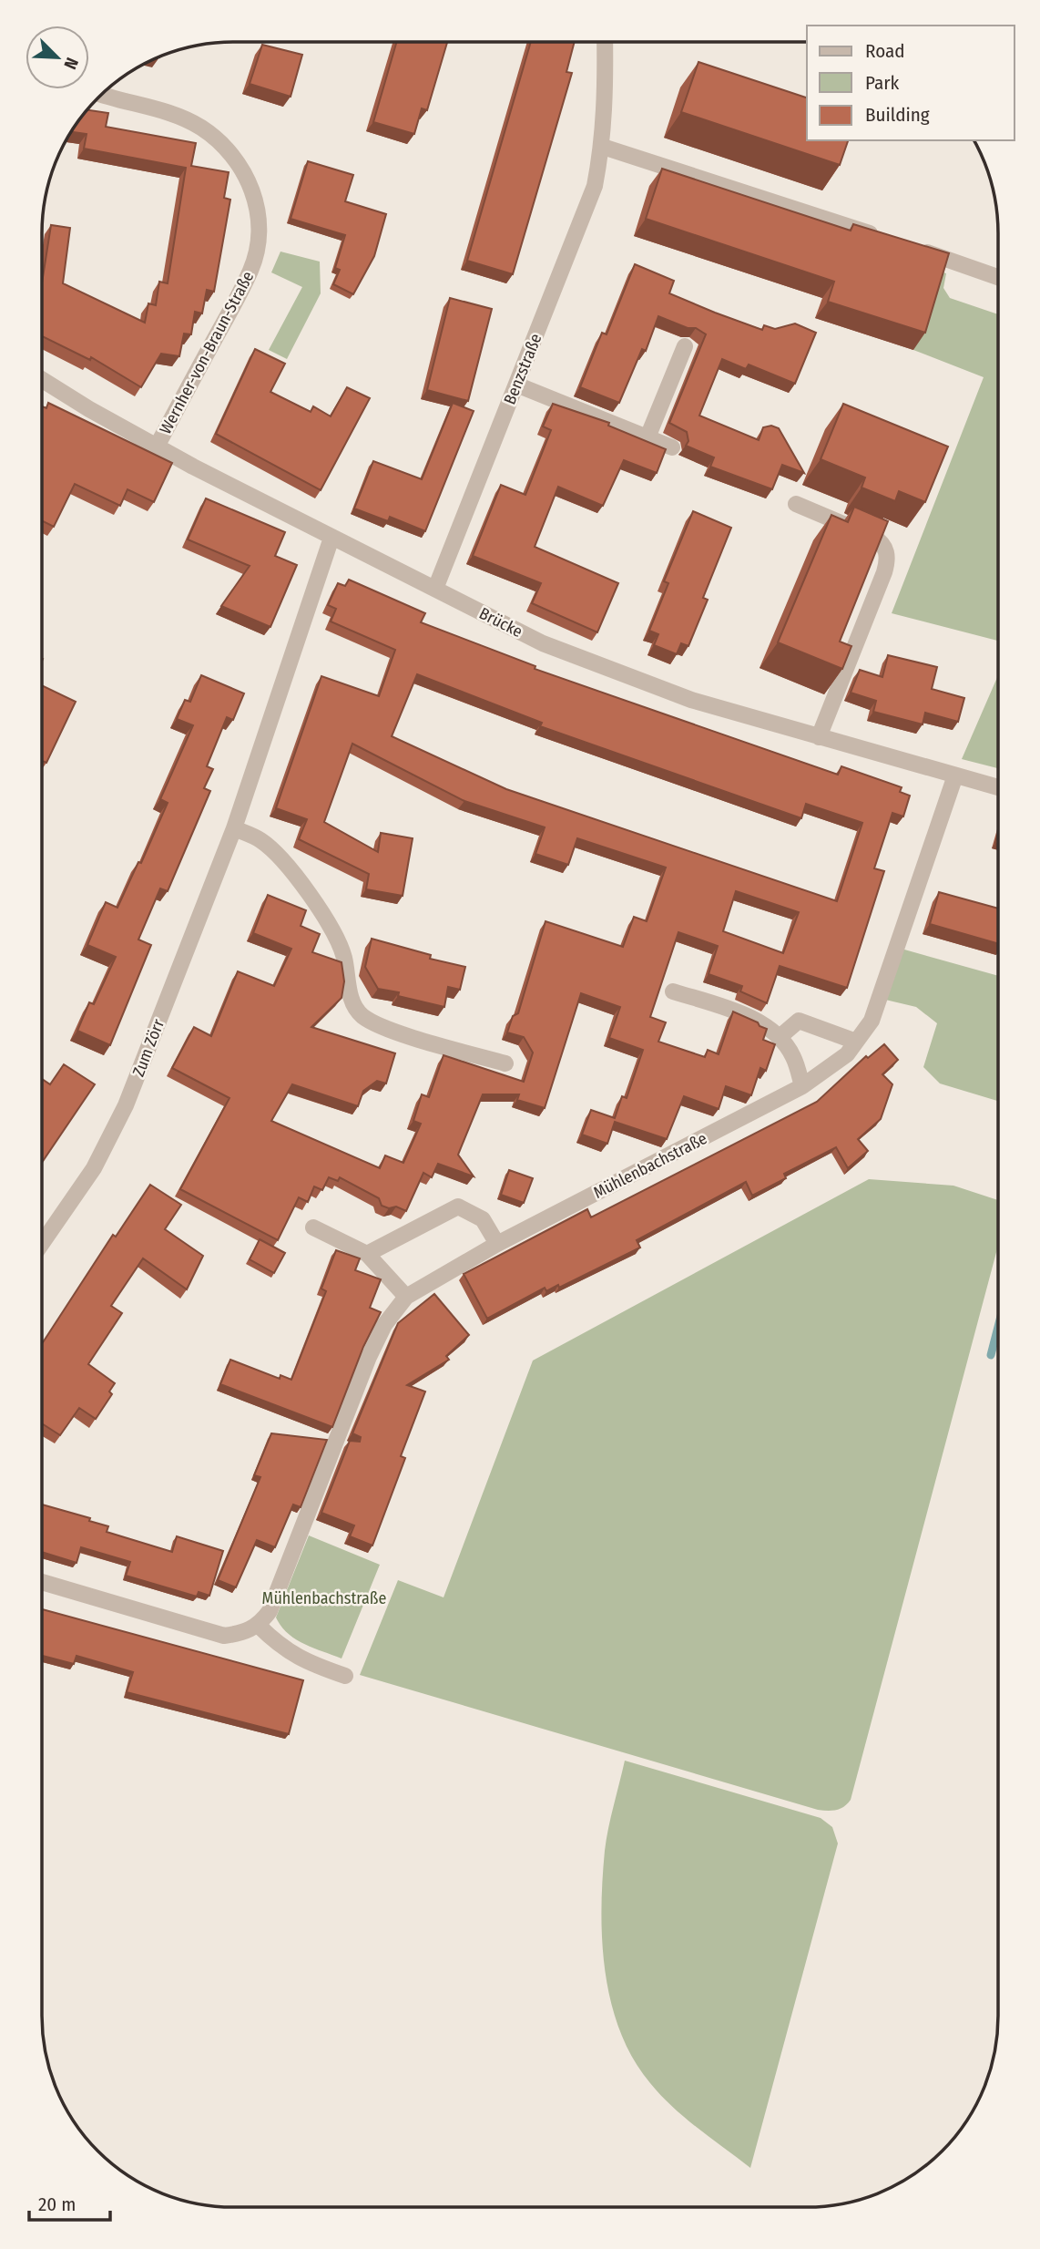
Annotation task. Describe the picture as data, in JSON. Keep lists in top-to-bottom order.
{
  "streets": {
    "street": [
      "Wernher-von-Braun-Straße",
      "Benzstraße",
      "Brücke",
      "Zum Zörr",
      "Mühlenbachstraße"
    ]
  },
  "crossings": [
    ["Wernher-von-Braun-Straße", "Brücke"],
    ["Benzstraße", "Brücke"],
    ["Brücke", "Zum Zörr"],
    ["Brücke", "Mühlenbachstraße"]
  ],
  "parks": ["Mühlenbachstraße"],
  "legend": ["Road", "Park", "Building"],
  "scale_bar": "20 m",
  "north": "bottom right"
}
